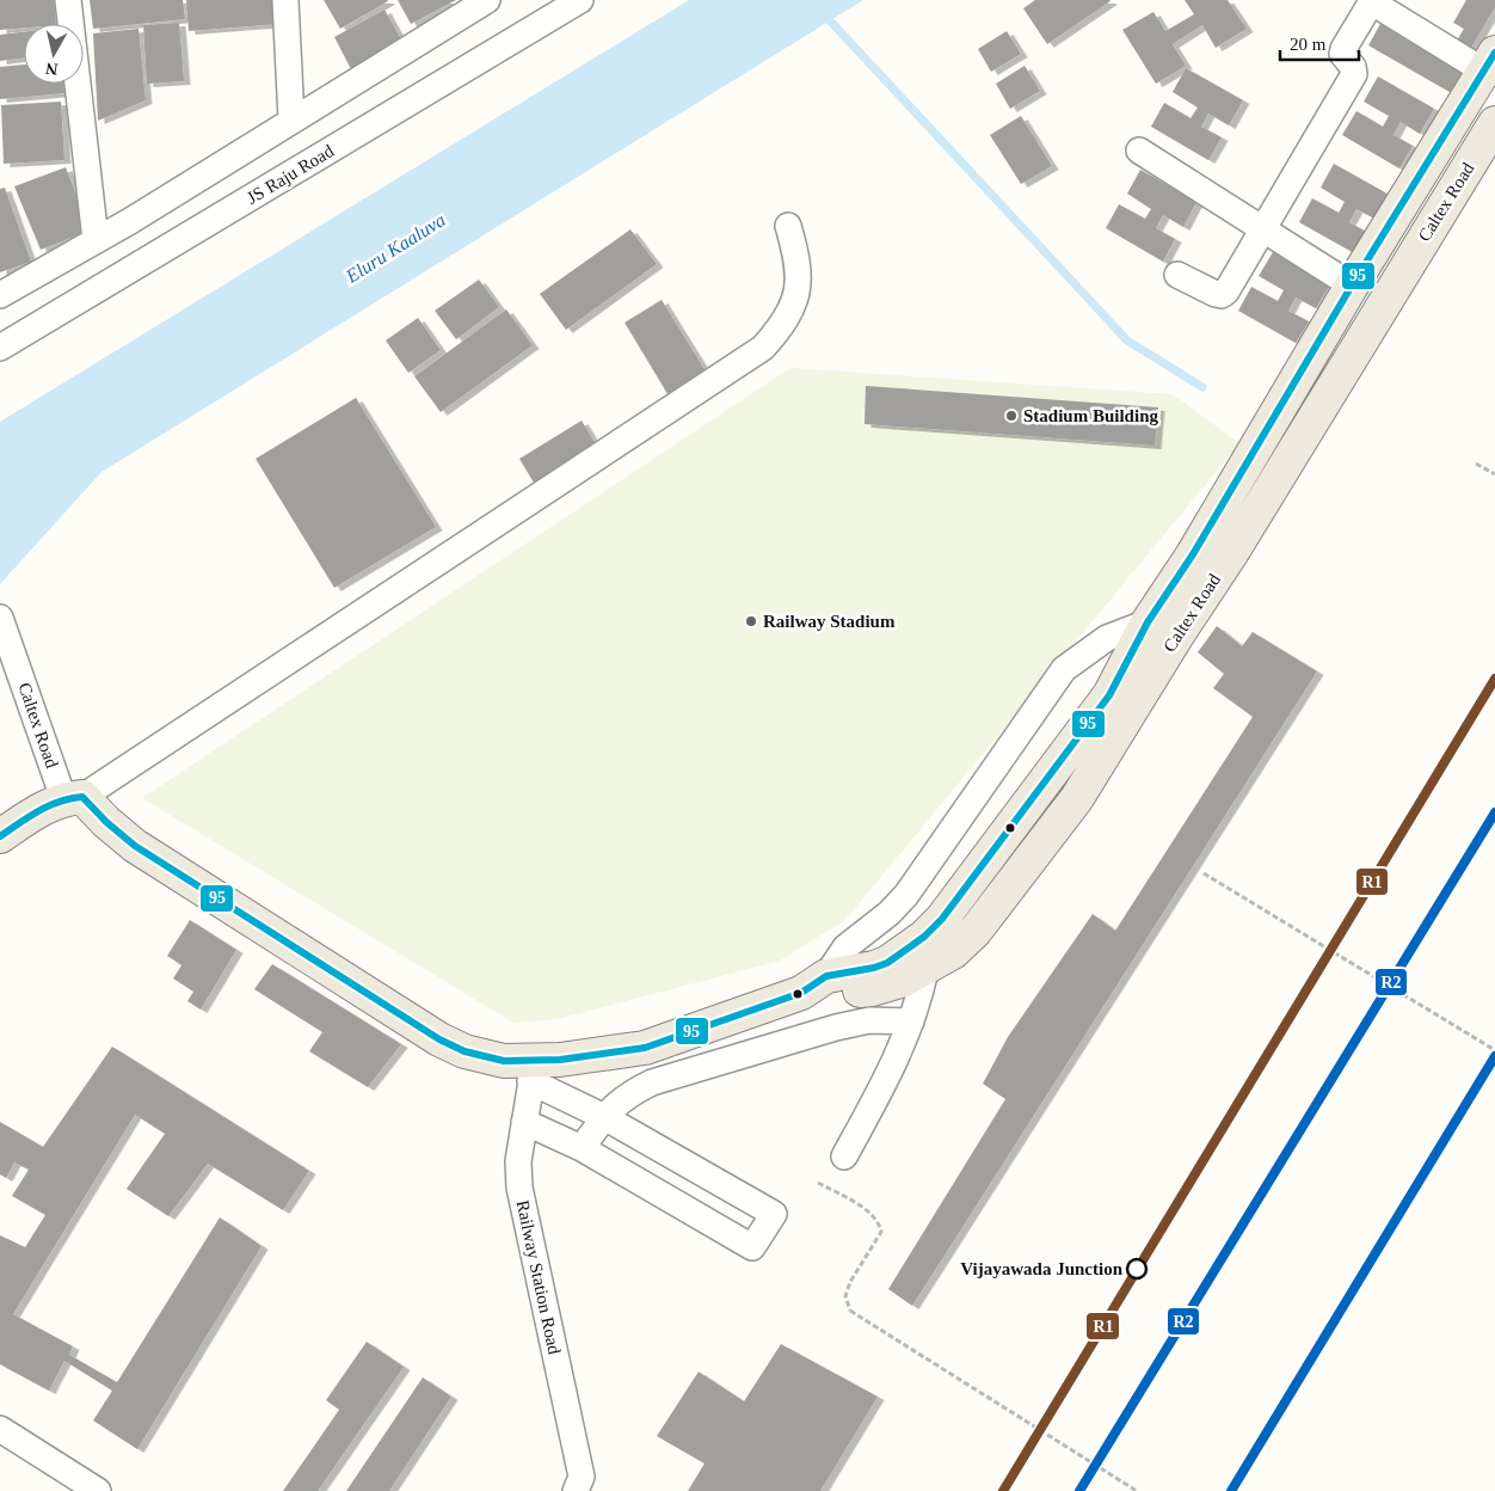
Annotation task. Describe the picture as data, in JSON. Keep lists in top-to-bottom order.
{
  "streets": {
    "main road": ["Caltex Road"],
    "street": ["JS Raju Road", "Railway Station Road"]
  },
  "crossings": [
    ["Caltex Road", "Railway Station Road"]
  ],
  "water": ["Eluru Kaaluva"],
  "places": ["Stadium Building", "Railway Stadium", "Vijayawada Junction"],
  "lines": ["transit line 95", "transit line R1", "transit line R2"],
  "scale_bar": "20 m",
  "north": "bottom"
}
